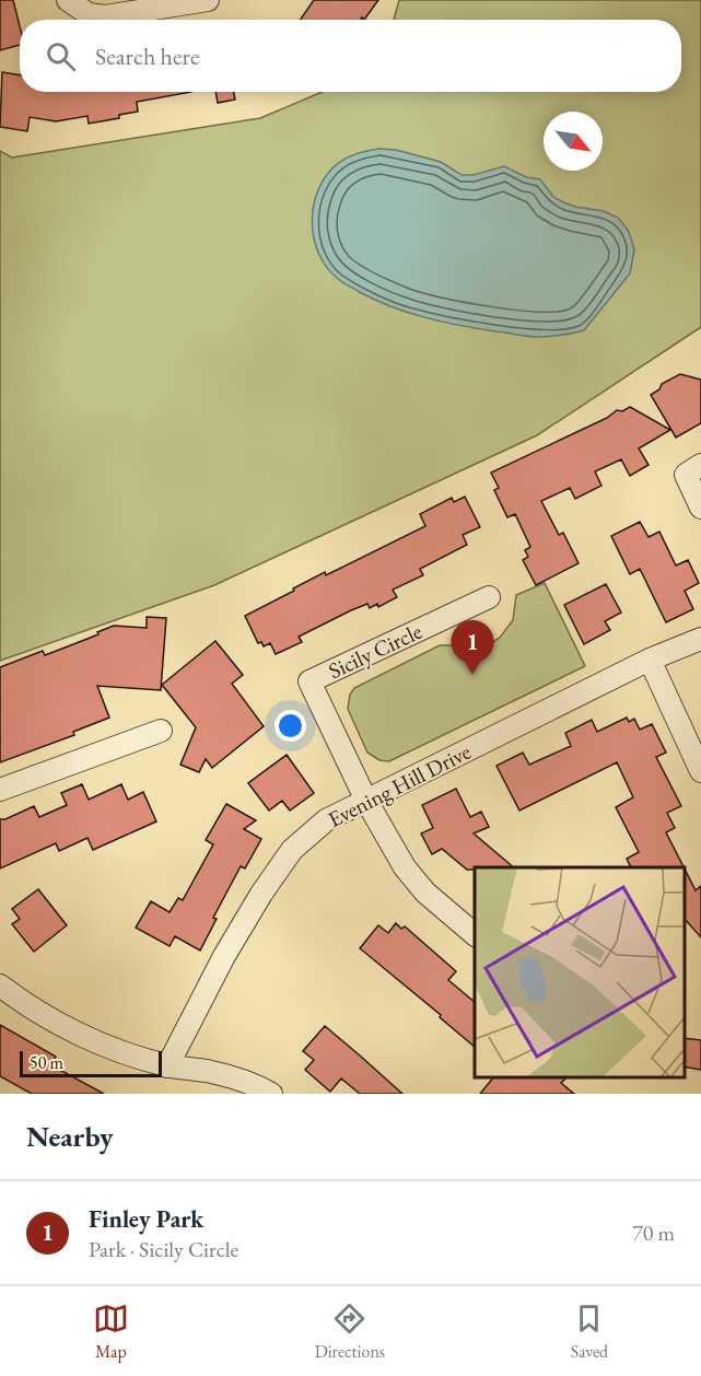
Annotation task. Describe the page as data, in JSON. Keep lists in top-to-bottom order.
{
  "streets": {
    "street": ["Sicily Circle", "Evening Hill Drive"]
  },
  "crossings": [
    ["Sicily Circle", "Evening Hill Drive"]
  ],
  "scale_bar": "50 m",
  "north": "bottom right",
  "page": {
    "search": "Search here",
    "pins": "1",
    "scale": "50 m",
    "heading": "Nearby",
    "list": [
      {
        "mark": "1",
        "name": "Finley Park",
        "note": "Park · Sicily Circle",
        "value": "70 m"
      }
    ],
    "nav": ["Map", "Directions", "Saved"]
  }
}
